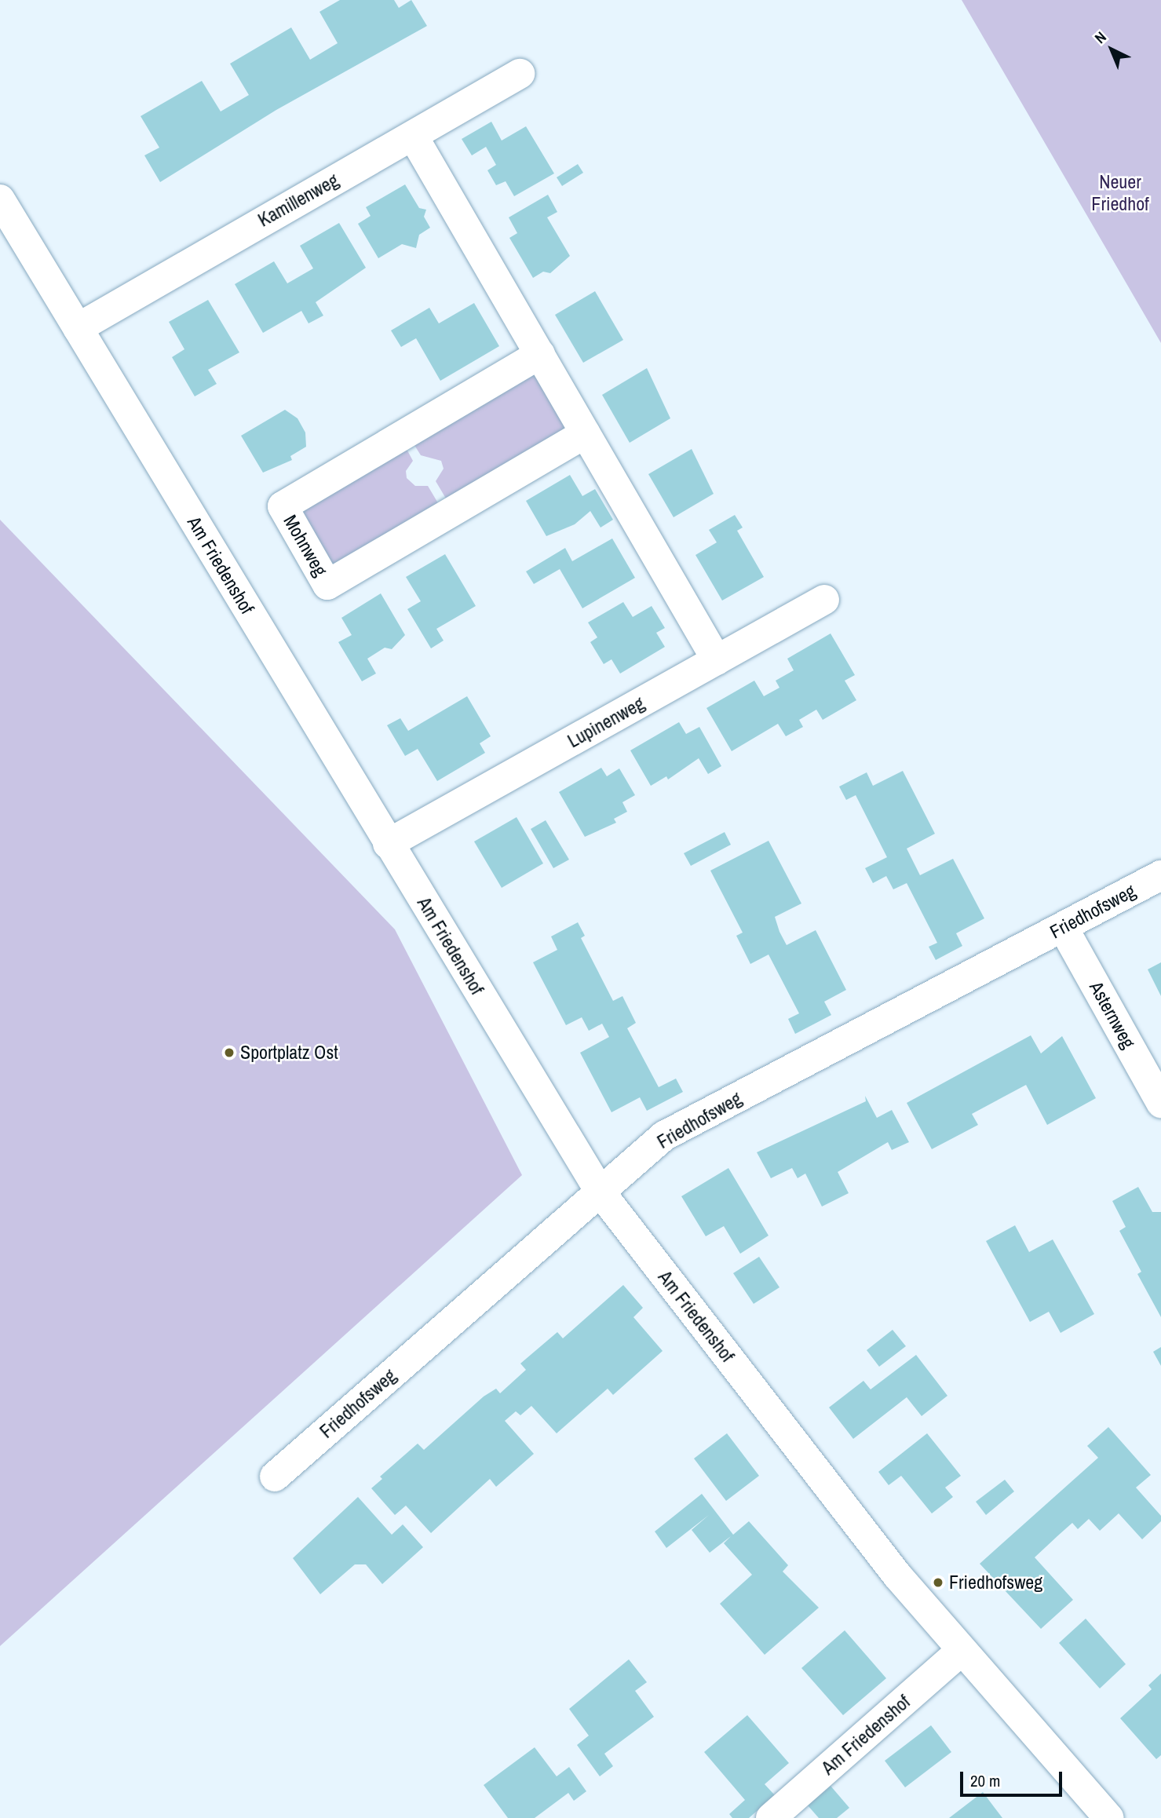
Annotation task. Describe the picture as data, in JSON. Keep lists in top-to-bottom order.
{
  "streets": {
    "street": [
      "Kamillenweg",
      "Mohnweg",
      "Am Friedenshof",
      "Lupinenweg",
      "Friedhofsweg",
      "Asternweg"
    ]
  },
  "crossings": [
    ["Kamillenweg", "Am Friedenshof"],
    ["Am Friedenshof", "Lupinenweg"],
    ["Am Friedenshof", "Friedhofsweg"],
    ["Friedhofsweg", "Asternweg"]
  ],
  "parks": ["Neuer Friedhof"],
  "places": ["Sportplatz Ost", "Friedhofsweg"],
  "scale_bar": "20 m",
  "north": "top left"
}
